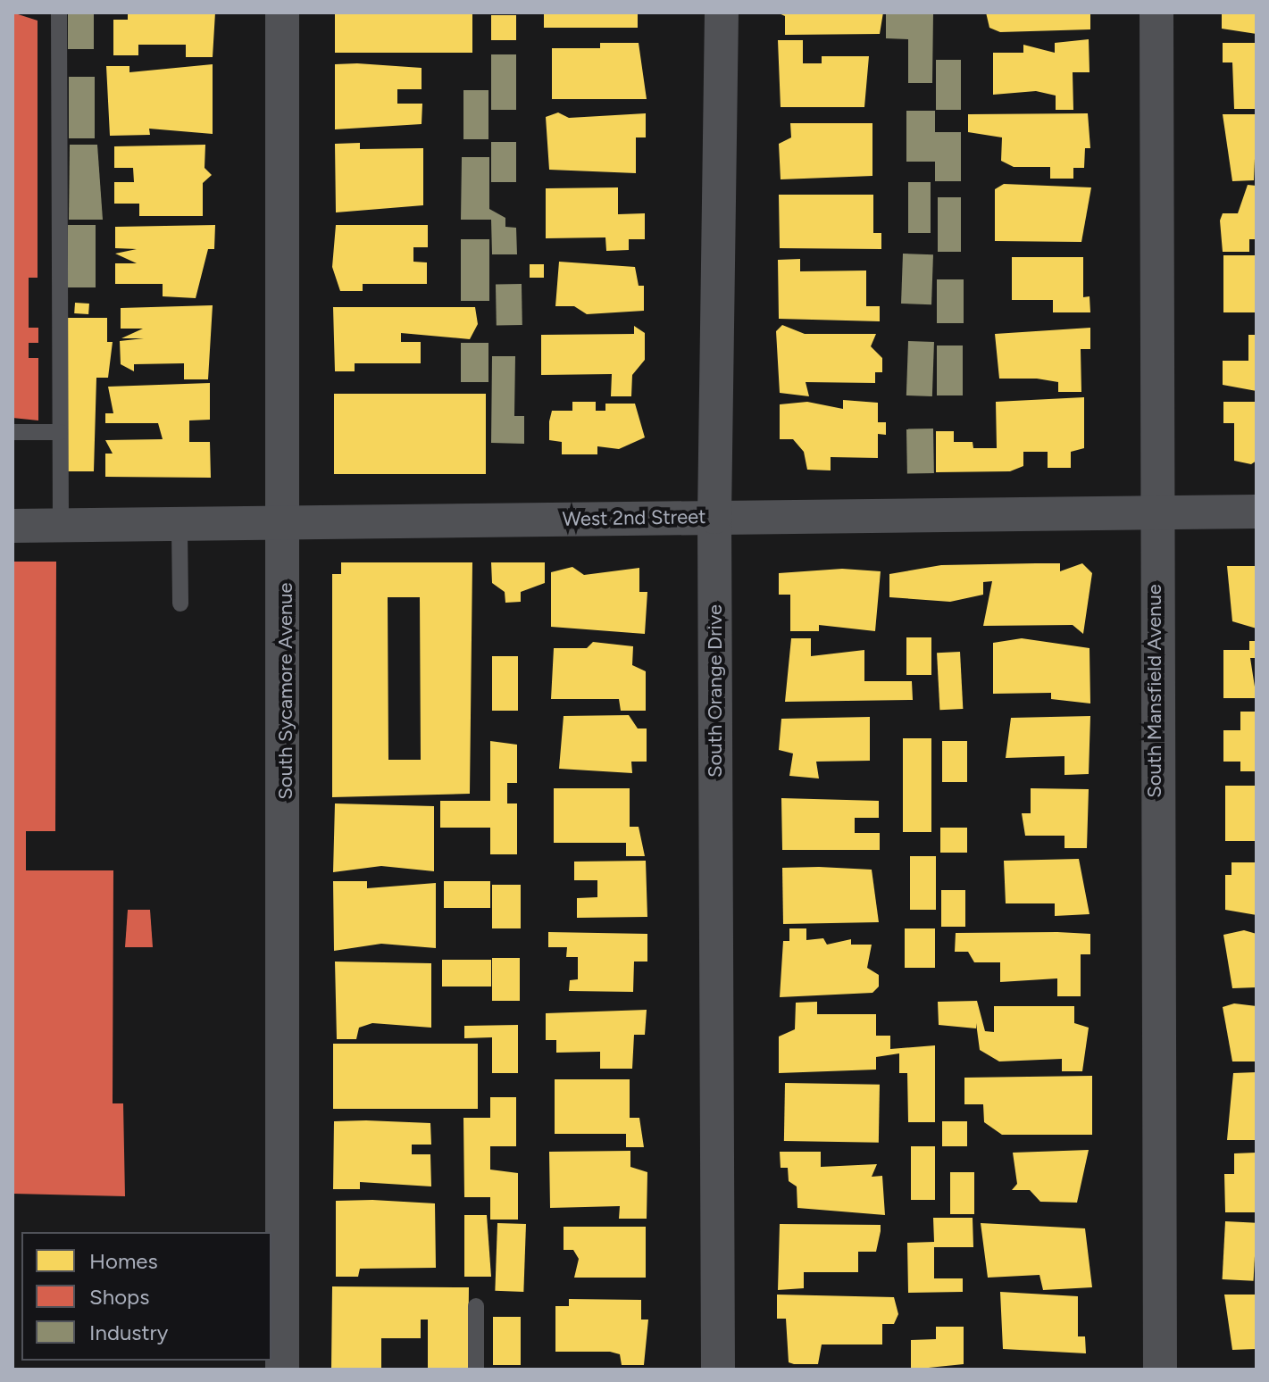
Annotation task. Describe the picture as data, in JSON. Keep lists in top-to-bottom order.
{
  "streets": {
    "street": [
      "West 2nd Street",
      "South Sycamore Avenue",
      "South Orange Drive",
      "South Mansfield Avenue"
    ]
  },
  "crossings": [
    ["West 2nd Street", "South Sycamore Avenue"],
    ["West 2nd Street", "South Orange Drive"],
    ["West 2nd Street", "South Mansfield Avenue"]
  ],
  "legend": ["Homes", "Shops", "Industry"]
}
